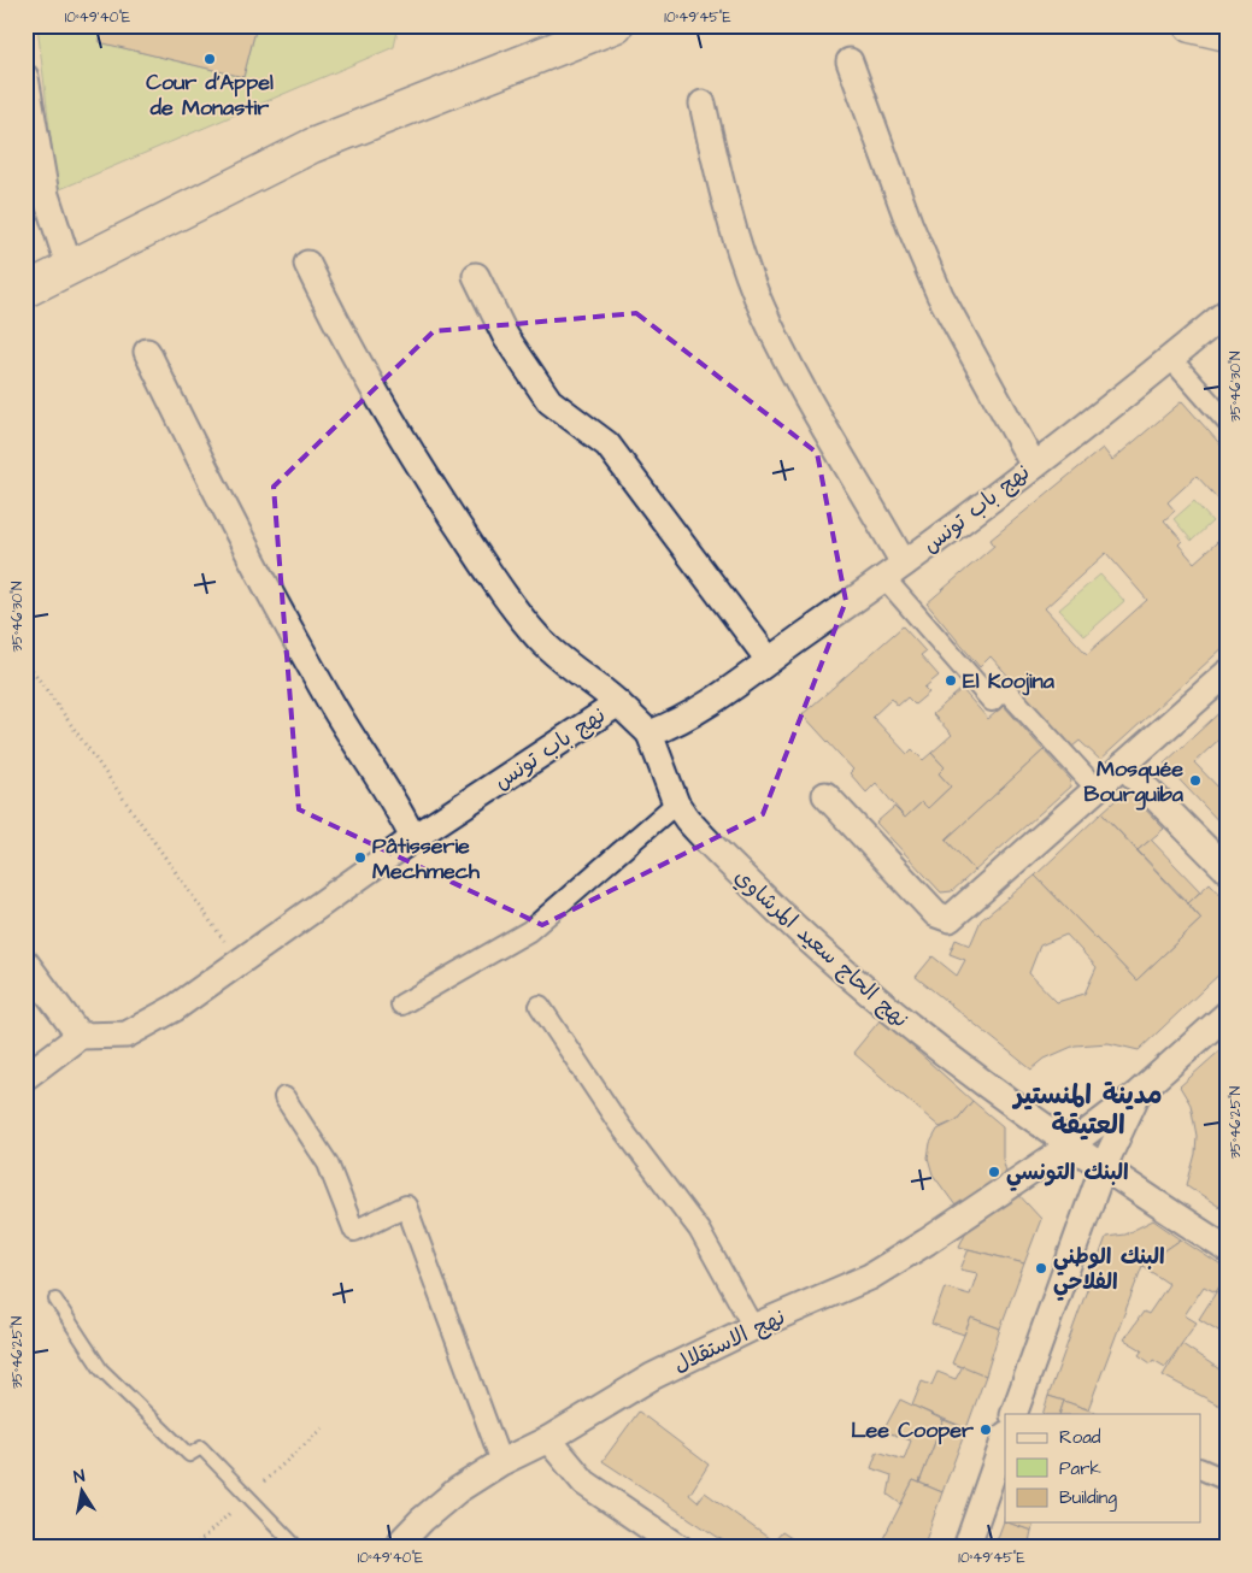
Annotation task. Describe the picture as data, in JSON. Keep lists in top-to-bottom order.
{
  "streets": {
    "street": ["نهج باب تونس", "نهج الحاج سعيد المرشاوي", "نهج الاستقلال"]
  },
  "crossings": [
    ["نهج باب تونس", "نهج الحاج سعيد المرشاوي"],
    ["نهج الحاج سعيد المرشاوي", "نهج الاستقلال"]
  ],
  "districts": ["مدينة المنستير العتيقة"],
  "places": [
    "Cour d’Appel de Monastir",
    "El Koojina",
    "Mosquée Bourguiba",
    "Pâtisserie Mechmech",
    "البنك التونسي",
    "البنك الوطني الفلاحي",
    "Lee Cooper"
  ],
  "legend": ["Road", "Park", "Building"],
  "north": "top",
  "coordinates": [
    "10°49'40\"E",
    "10°49'45\"E",
    "35°46'30\"N",
    "35°46'25\"N"
  ]
}
